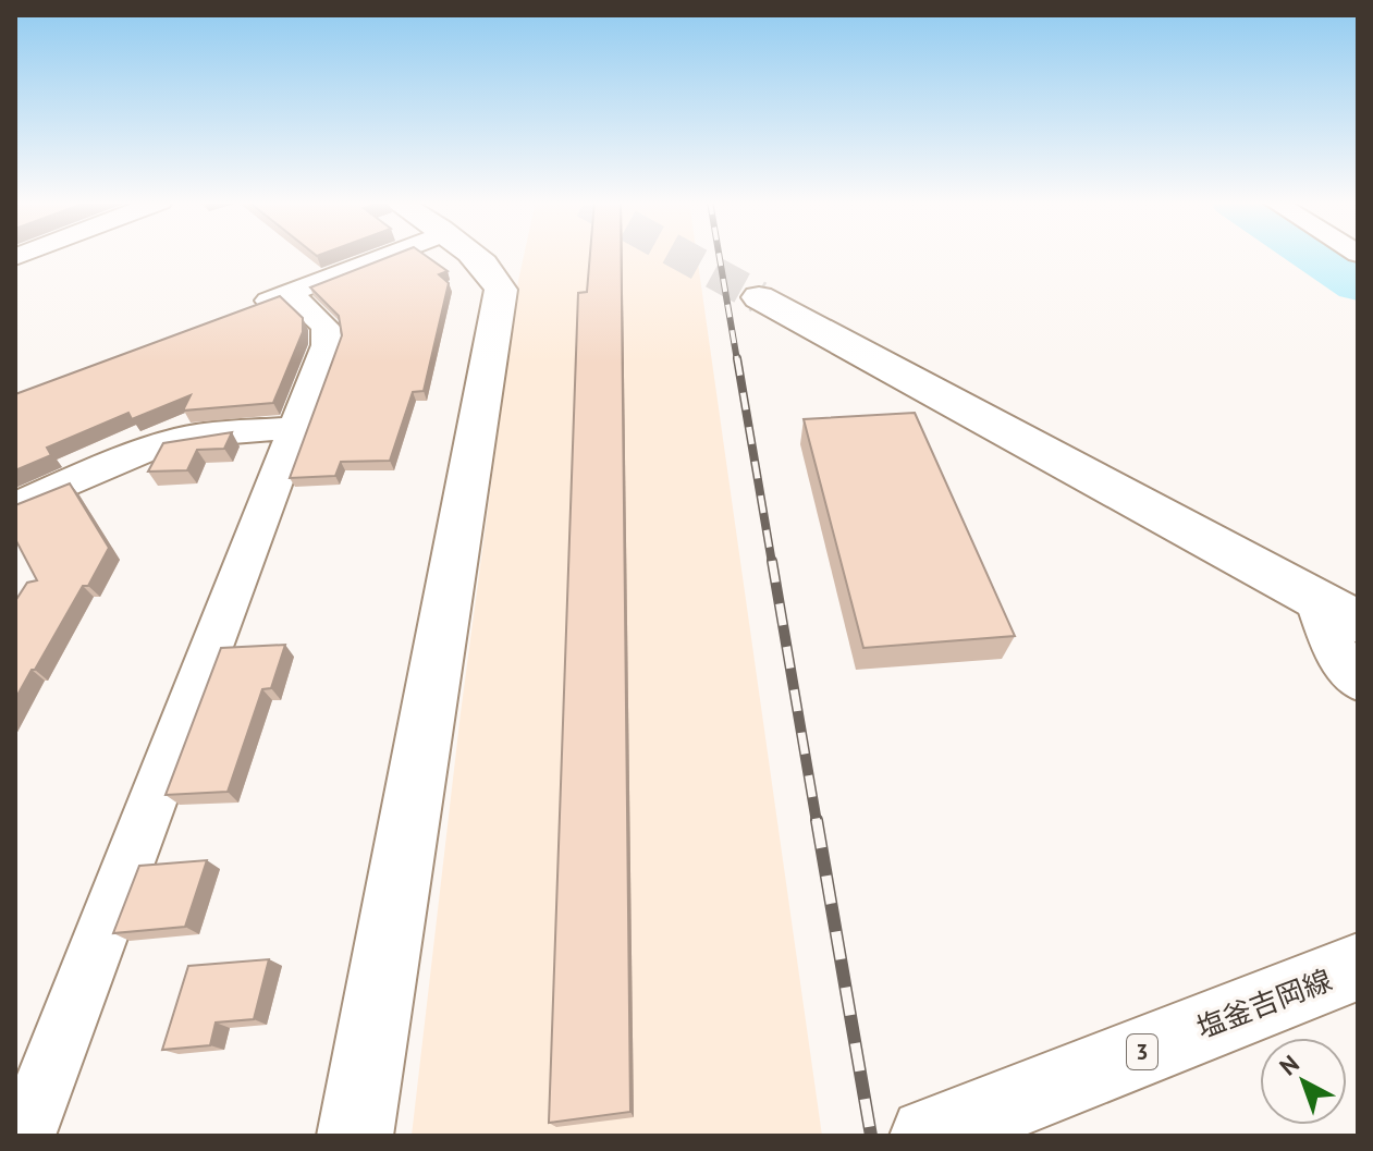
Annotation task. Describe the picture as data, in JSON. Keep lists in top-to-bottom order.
{
  "streets": {
    "street": ["塩釜吉岡線", "3"]
  },
  "north": "top left"
}
